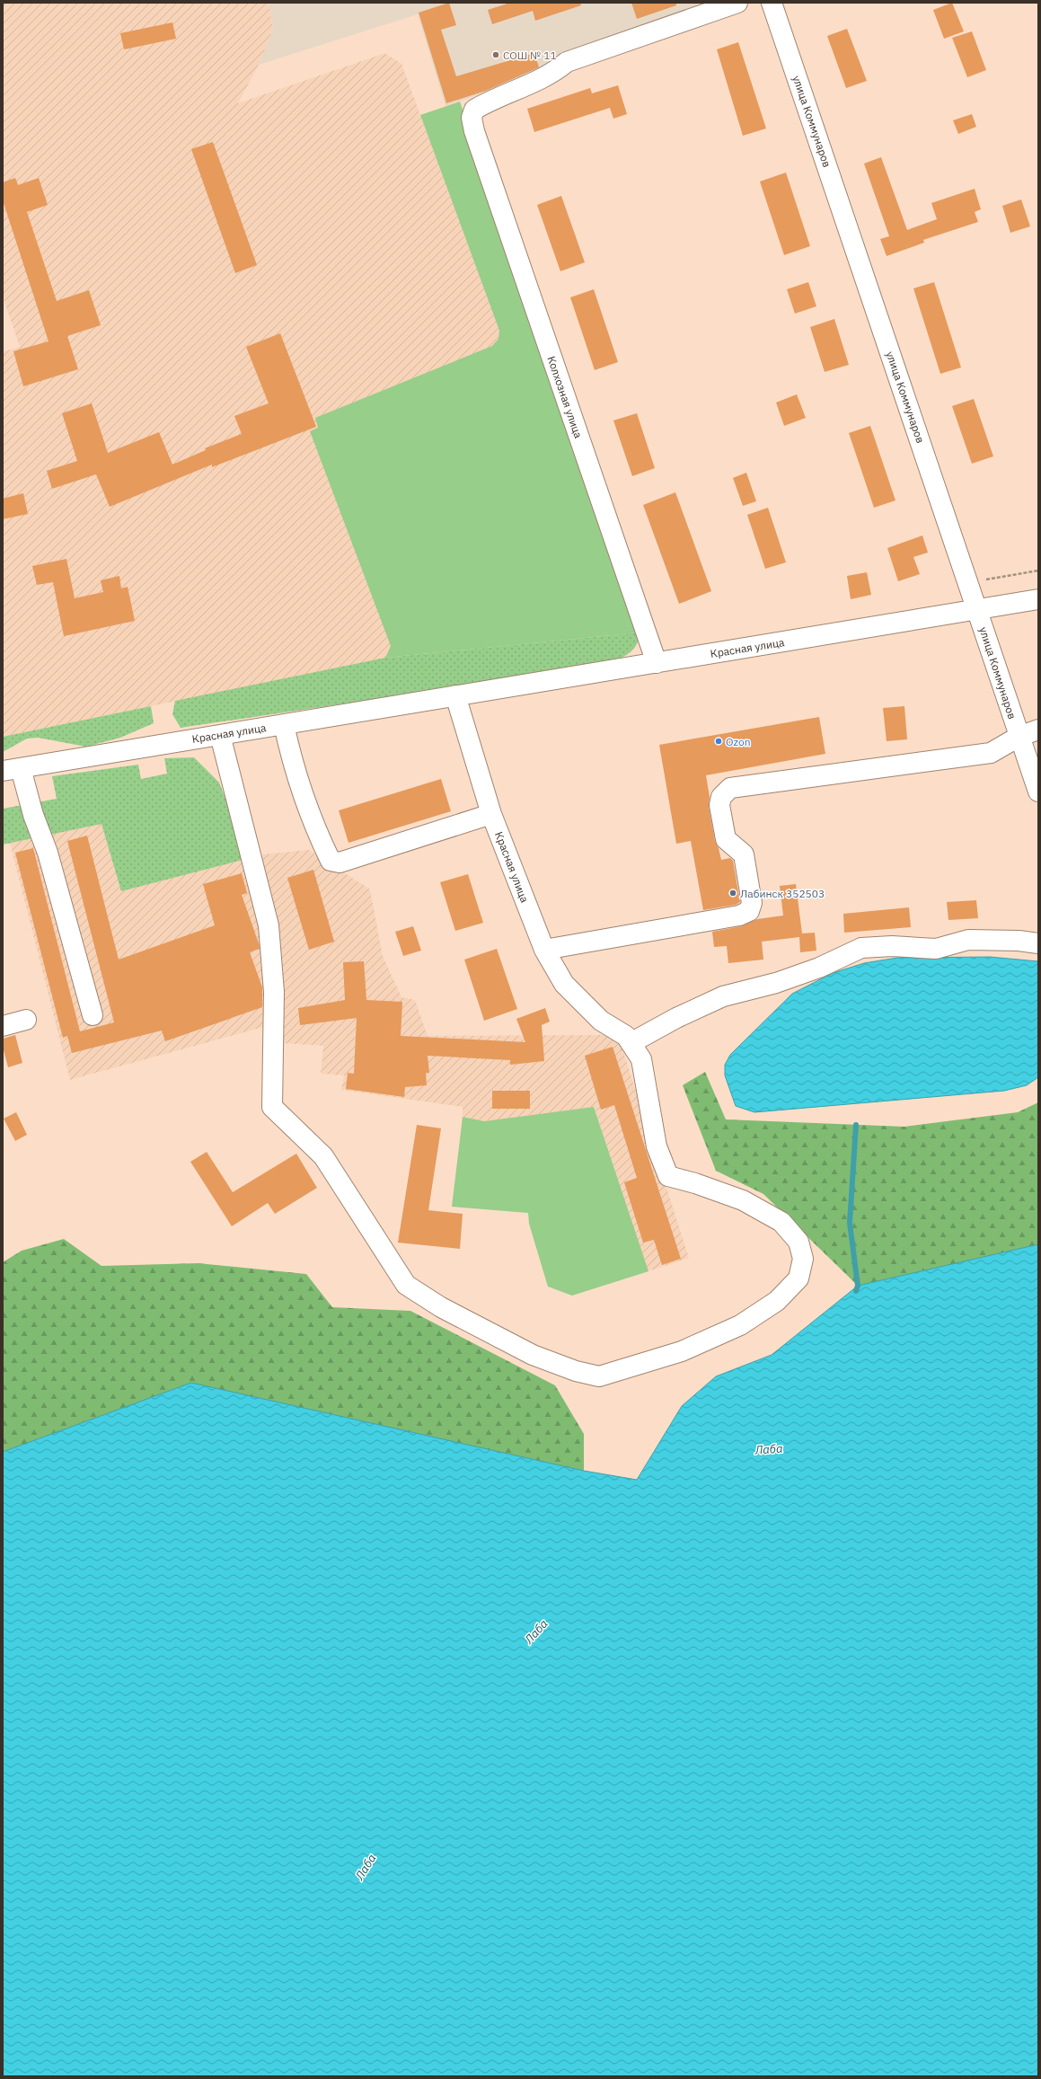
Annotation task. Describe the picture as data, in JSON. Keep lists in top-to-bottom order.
{
  "streets": {
    "street": ["улица Коммунаров", "Колхозная улица", "Красная улица"]
  },
  "crossings": [
    ["улица Коммунаров", "Красная улица"],
    ["Колхозная улица", "Красная улица"]
  ],
  "water": ["Лаба"],
  "places": ["СОШ № 11", "Ozon", "Лабинск 352503"]
}
